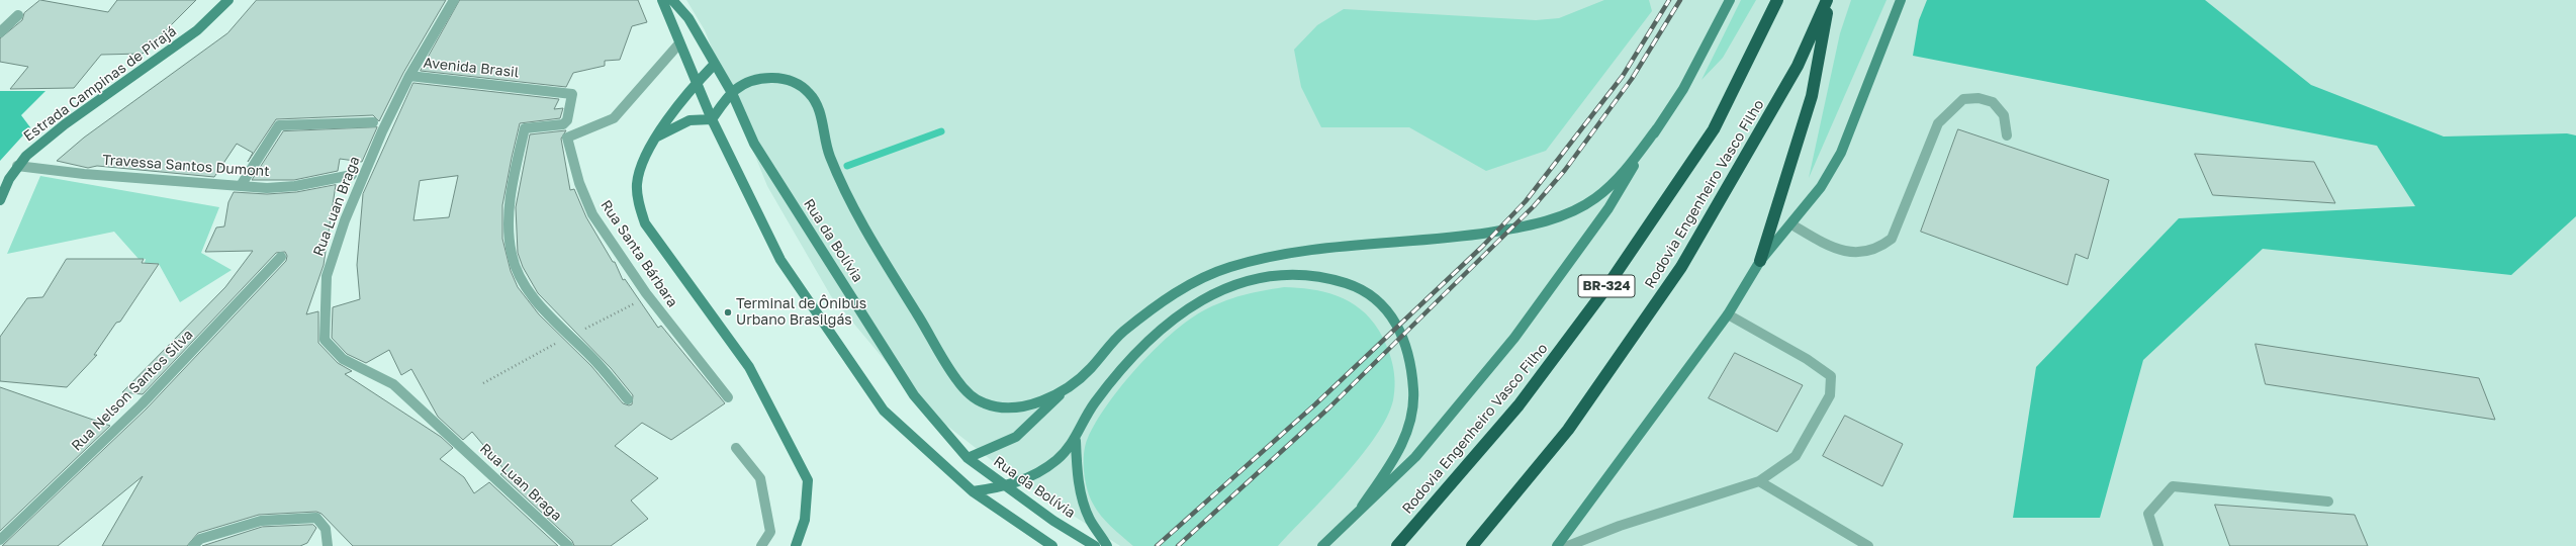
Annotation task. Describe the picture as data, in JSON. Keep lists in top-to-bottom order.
{
  "streets": {
    "highway": ["Rodovia Engenheiro Vasco Filho", "BR-324"],
    "main road": ["Estrada Campinas de Pirajá", "Rua da Bolívia"],
    "street": [
      "Avenida Brasil",
      "Travessa Santos Dumont",
      "Rua Luan Braga",
      "Rua Santa Bárbara",
      "Rua Nelson Santos Silva"
    ]
  },
  "crossings": [
    ["Avenida Brasil", "Rua Luan Braga"],
    ["Estrada Campinas de Pirajá", "Travessa Santos Dumont"]
  ],
  "places": ["Terminal de Ônibus Urbano Brasilgás"]
}
